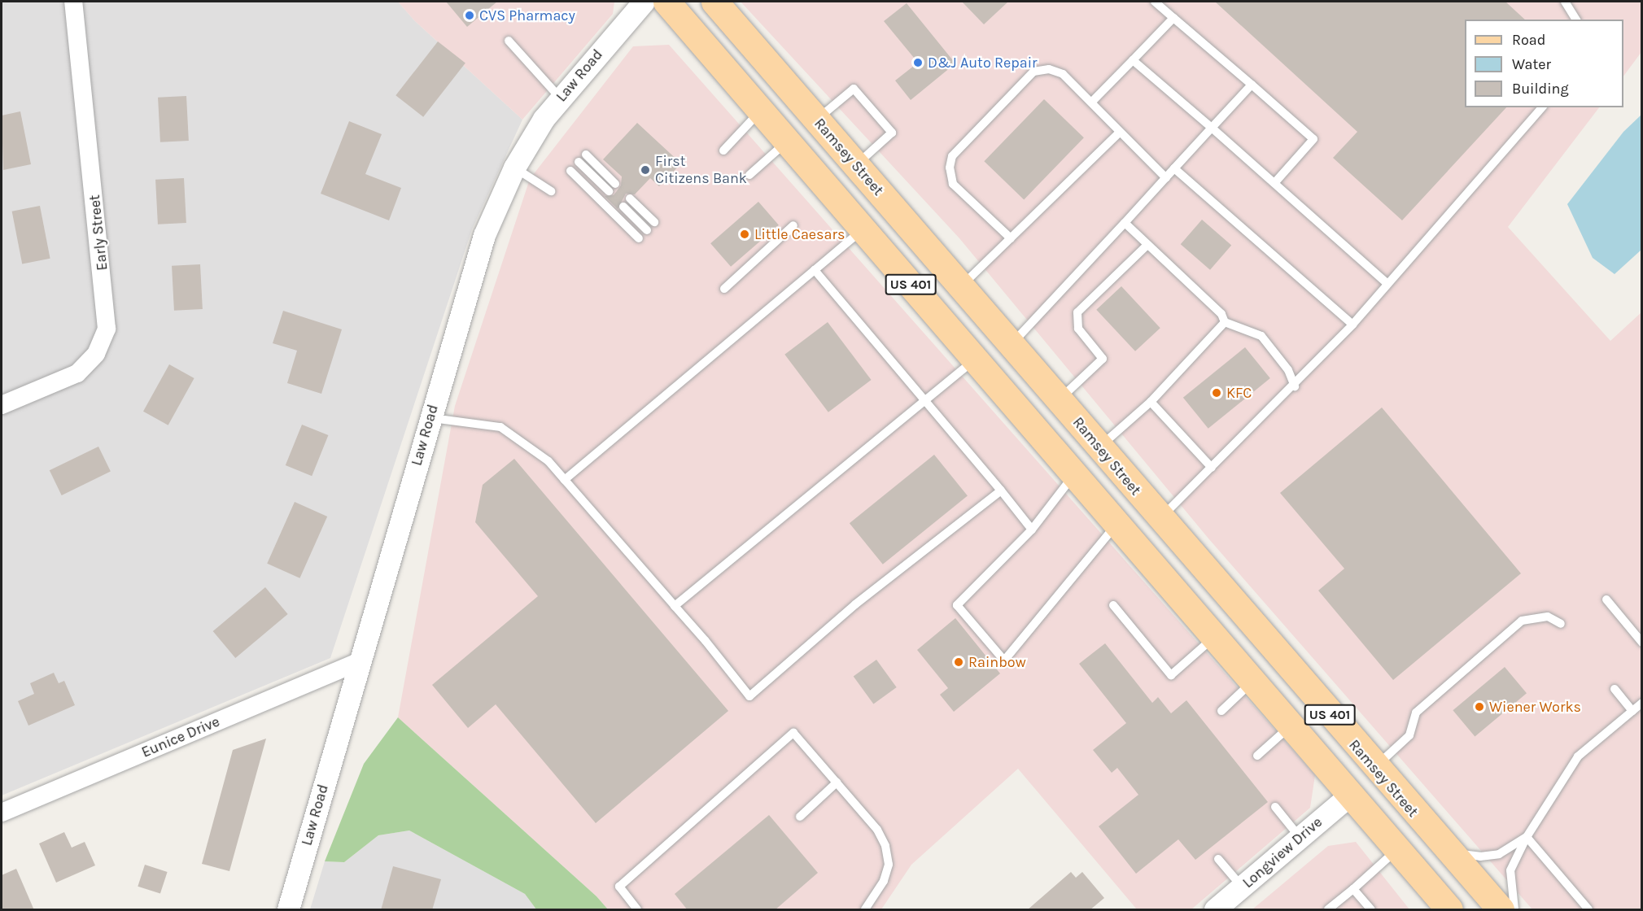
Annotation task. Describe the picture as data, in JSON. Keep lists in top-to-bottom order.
{
  "streets": {
    "main road": ["Ramsey Street", "US 401"],
    "street": [
      "Law Road",
      "Early Street",
      "Eunice Drive",
      "Longview Drive"
    ]
  },
  "crossings": [
    ["Law Road", "Eunice Drive"],
    ["US 401", "Longview Drive"]
  ],
  "places": [
    "CVS Pharmacy",
    "D&J Auto Repair",
    "First Citizens Bank",
    "Little Caesars",
    "KFC",
    "Rainbow",
    "Wiener Works"
  ],
  "legend": ["Road", "Water", "Building"]
}
